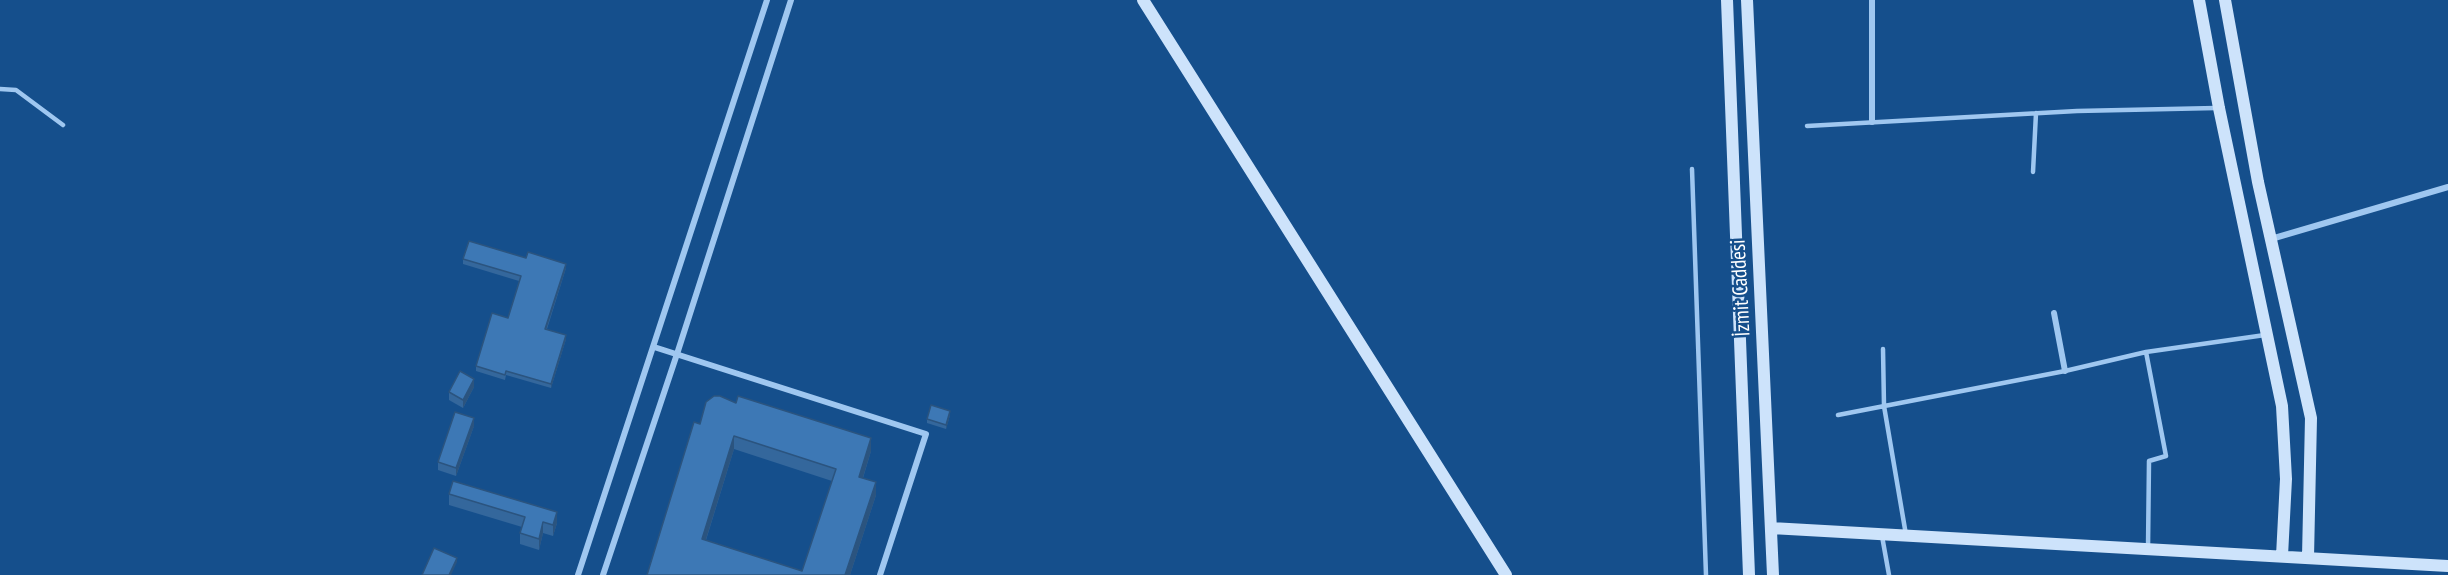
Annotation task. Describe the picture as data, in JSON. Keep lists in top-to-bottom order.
{
  "streets": {
    "street": ["İzmit Caddesi"]
  }
}
